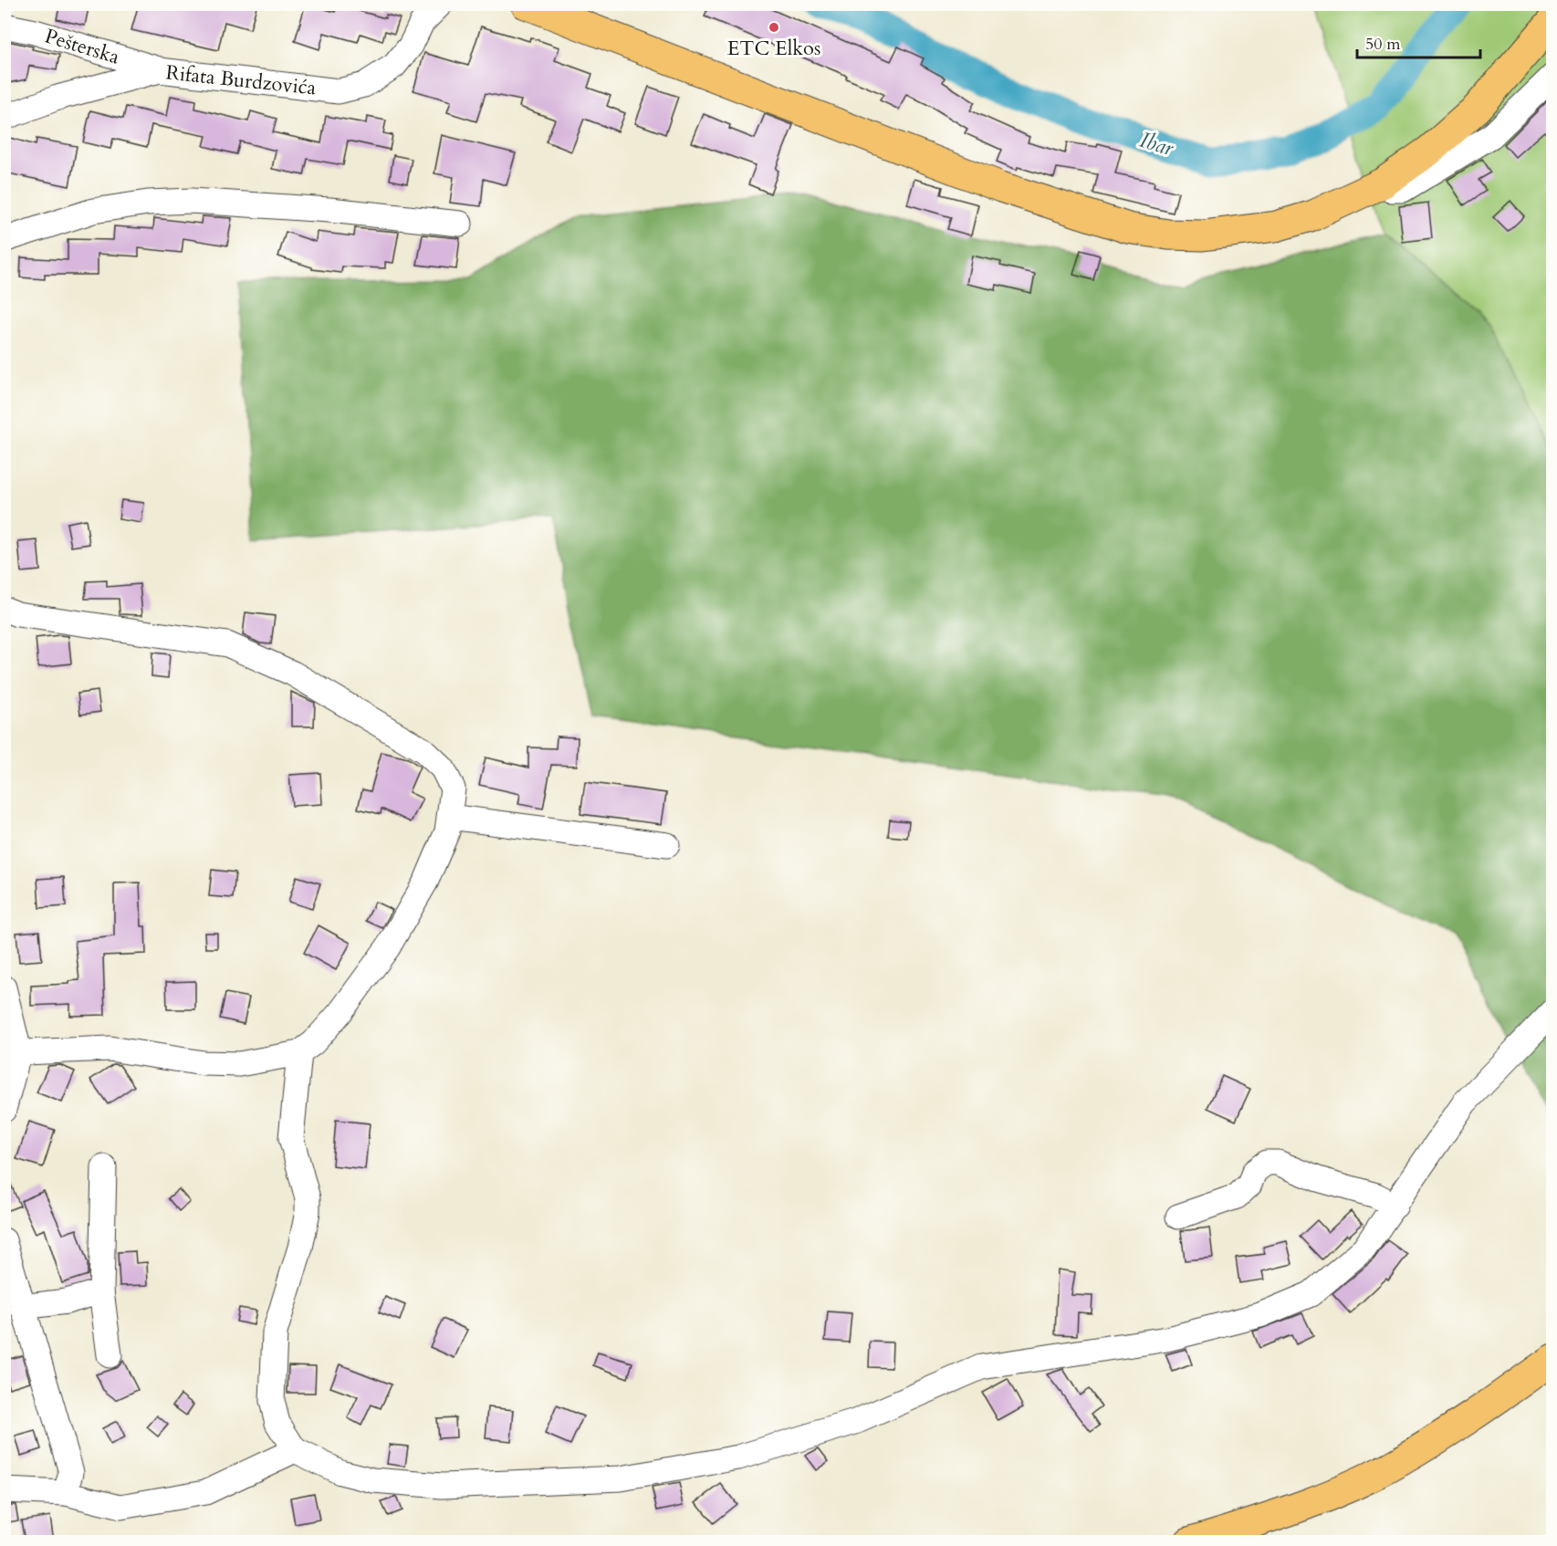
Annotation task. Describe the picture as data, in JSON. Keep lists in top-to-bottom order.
{
  "streets": {
    "street": ["Pešterska", "Rifata Burdzovića"]
  },
  "crossings": [
    ["Pešterska", "Rifata Burdzovića"]
  ],
  "water": ["Ibar"],
  "places": ["ETC Elkos"],
  "scale_bar": "50 m"
}
